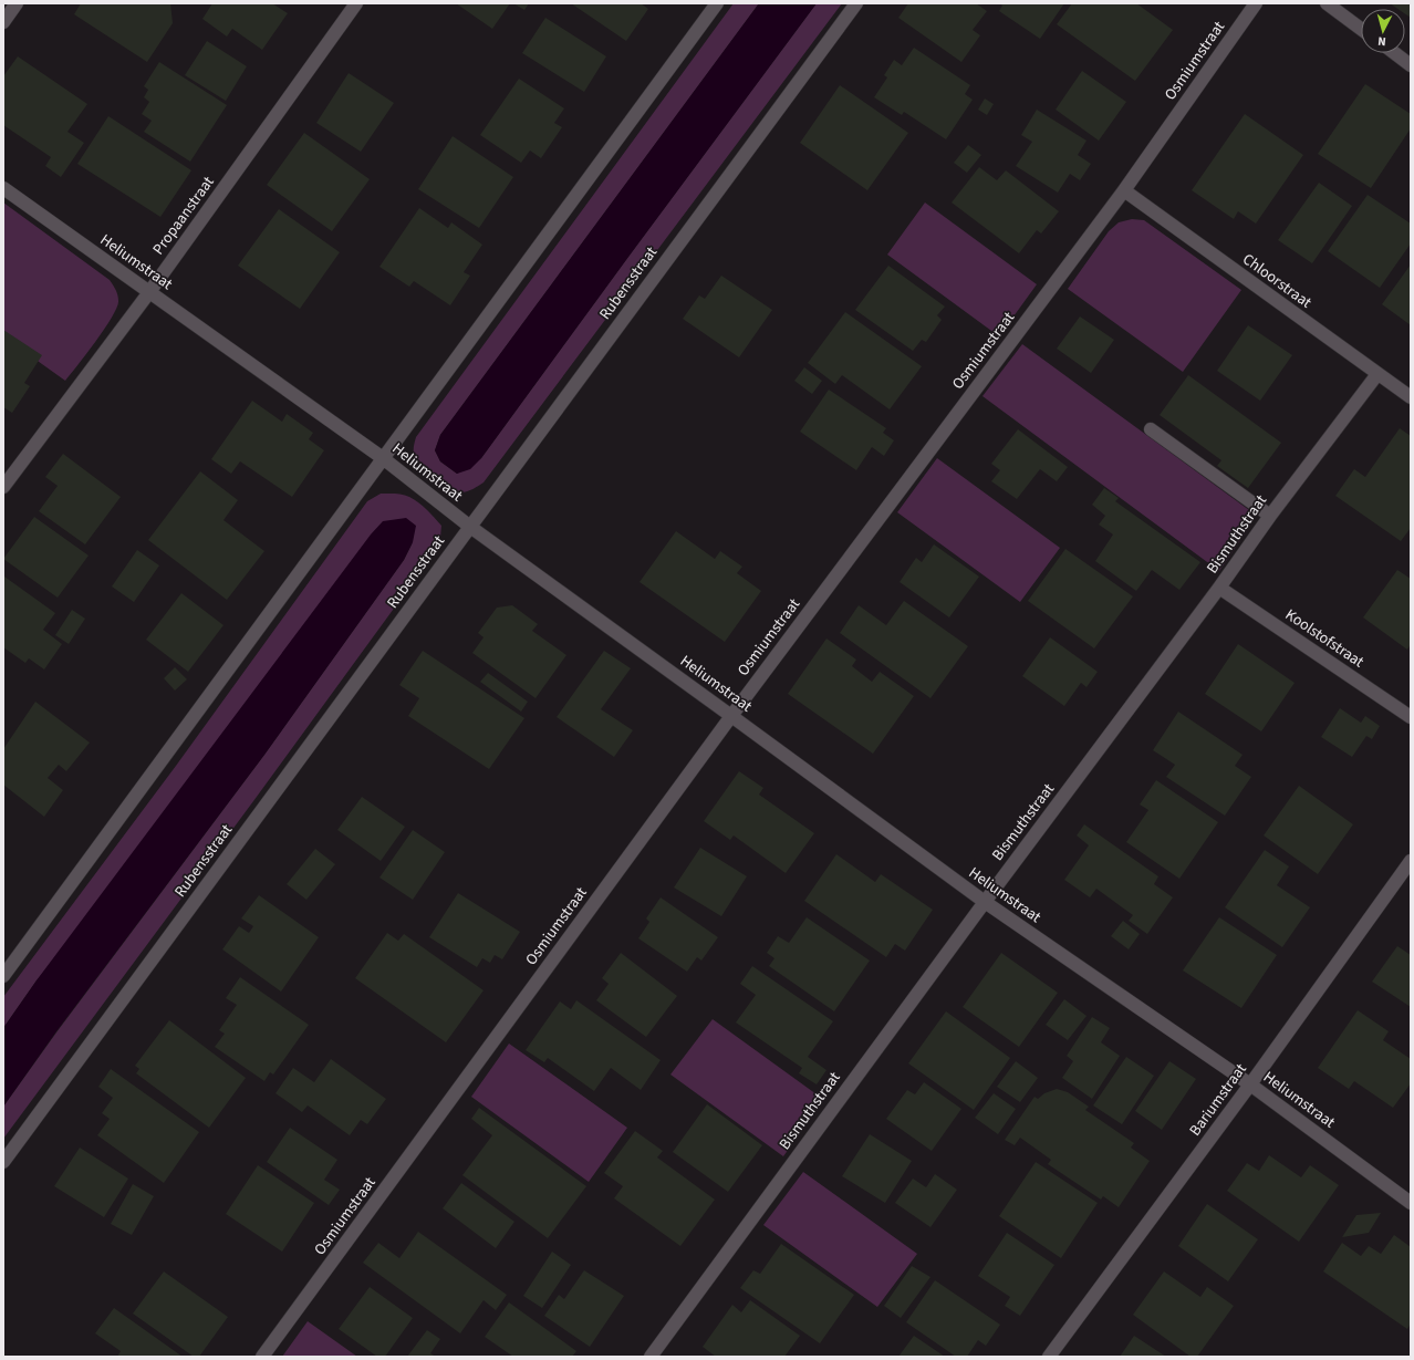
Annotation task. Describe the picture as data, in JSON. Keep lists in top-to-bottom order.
{
  "streets": {
    "street": [
      "Osmiumstraat",
      "Propaanstraat",
      "Heliumstraat",
      "Chloorstraat",
      "Rubensstraat",
      "Bismuthstraat",
      "Koolstofstraat",
      "Bariumstraat"
    ]
  },
  "crossings": [
    ["Osmiumstraat", "Heliumstraat"],
    ["Osmiumstraat", "Chloorstraat"],
    ["Propaanstraat", "Heliumstraat"],
    ["Heliumstraat", "Rubensstraat"],
    ["Heliumstraat", "Bismuthstraat"],
    ["Heliumstraat", "Bariumstraat"],
    ["Chloorstraat", "Bismuthstraat"],
    ["Bismuthstraat", "Koolstofstraat"]
  ],
  "north": "bottom"
}
